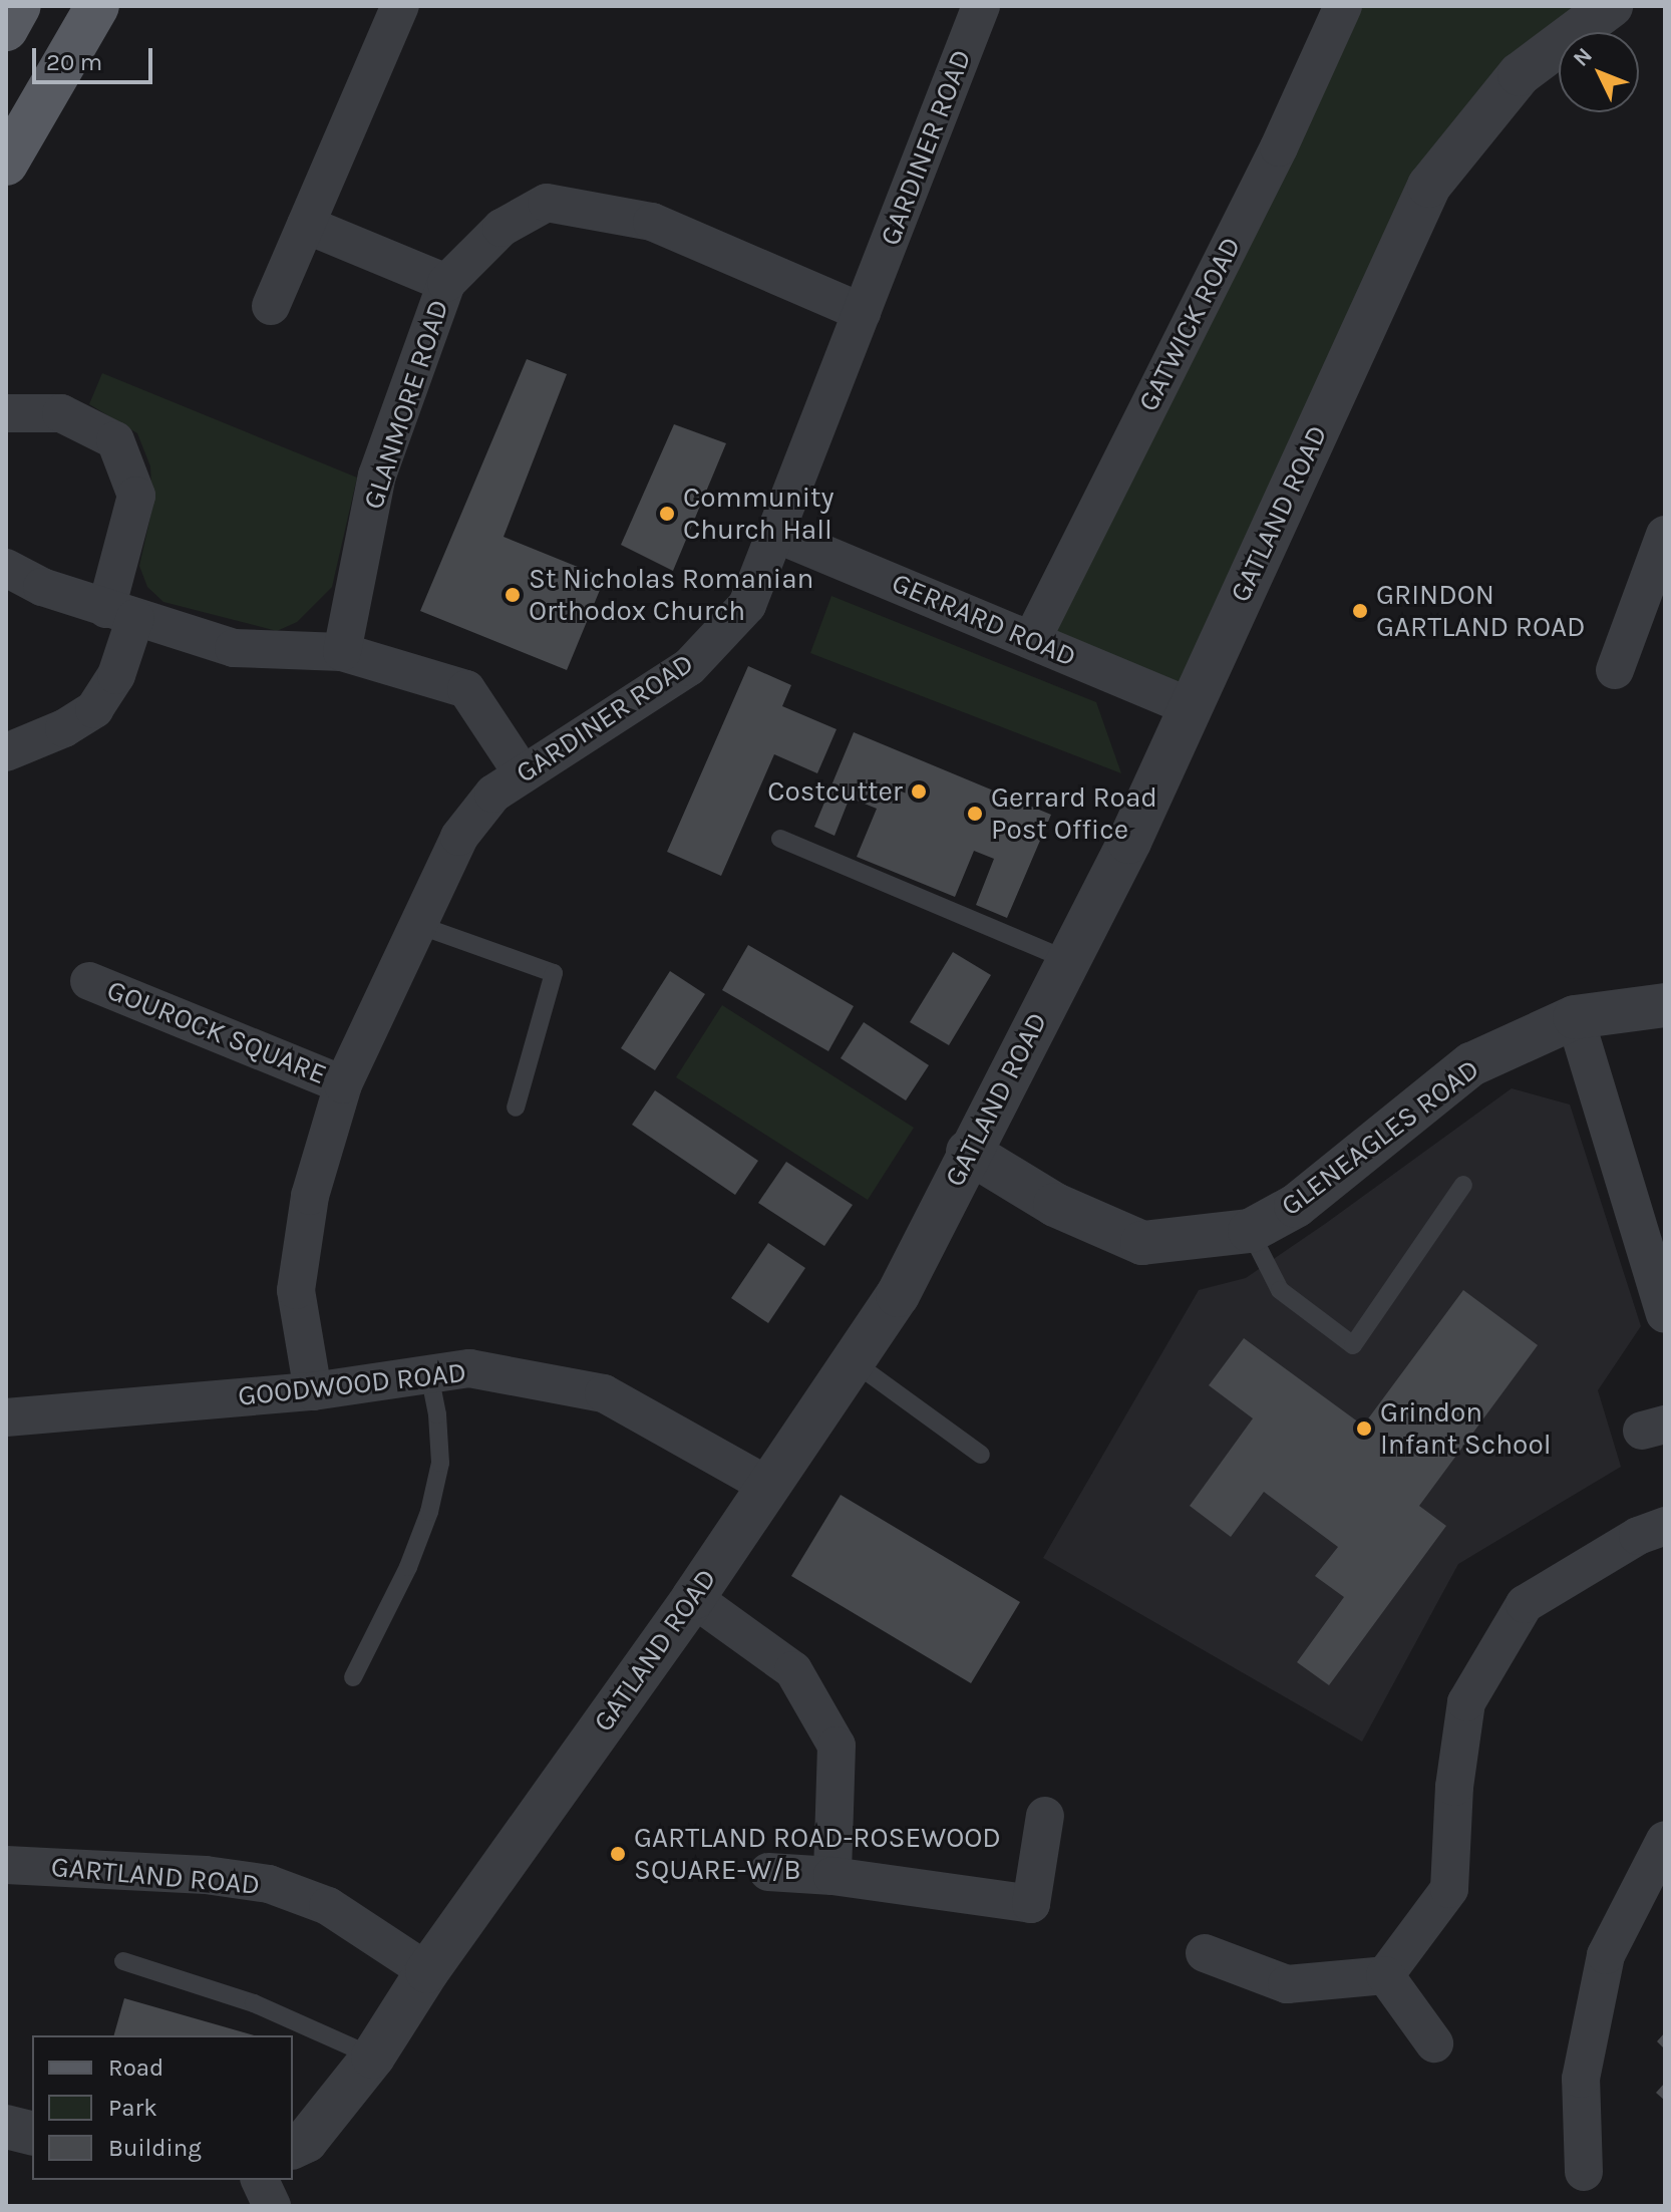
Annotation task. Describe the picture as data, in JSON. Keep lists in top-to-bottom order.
{
  "streets": {
    "street": [
      "GARDINER ROAD",
      "GATWICK ROAD",
      "GLANMORE ROAD",
      "GATLAND ROAD",
      "GERRARD ROAD",
      "GOUROCK SQUARE",
      "GLENEAGLES ROAD",
      "GOODWOOD ROAD",
      "GARTLAND ROAD"
    ]
  },
  "crossings": [
    ["GARDINER ROAD", "GLANMORE ROAD"],
    ["GARDINER ROAD", "GERRARD ROAD"],
    ["GARDINER ROAD", "GOUROCK SQUARE"],
    ["GARDINER ROAD", "GOODWOOD ROAD"],
    ["GATWICK ROAD", "GERRARD ROAD"],
    ["GATLAND ROAD", "GERRARD ROAD"],
    ["GATLAND ROAD", "GLENEAGLES ROAD"],
    ["GATLAND ROAD", "GOODWOOD ROAD"],
    ["GATLAND ROAD", "GARTLAND ROAD"]
  ],
  "places": [
    "Community Church Hall",
    "St Nicholas Romanian Orthodox Church",
    "GRINDON GARTLAND ROAD",
    "Costcutter",
    "Gerrard Road Post Office",
    "Grindon Infant School",
    "GARTLAND ROAD-ROSEWOOD SQUARE-W/B"
  ],
  "legend": ["Road", "Park", "Building"],
  "scale_bar": "20 m",
  "north": "top left"
}
